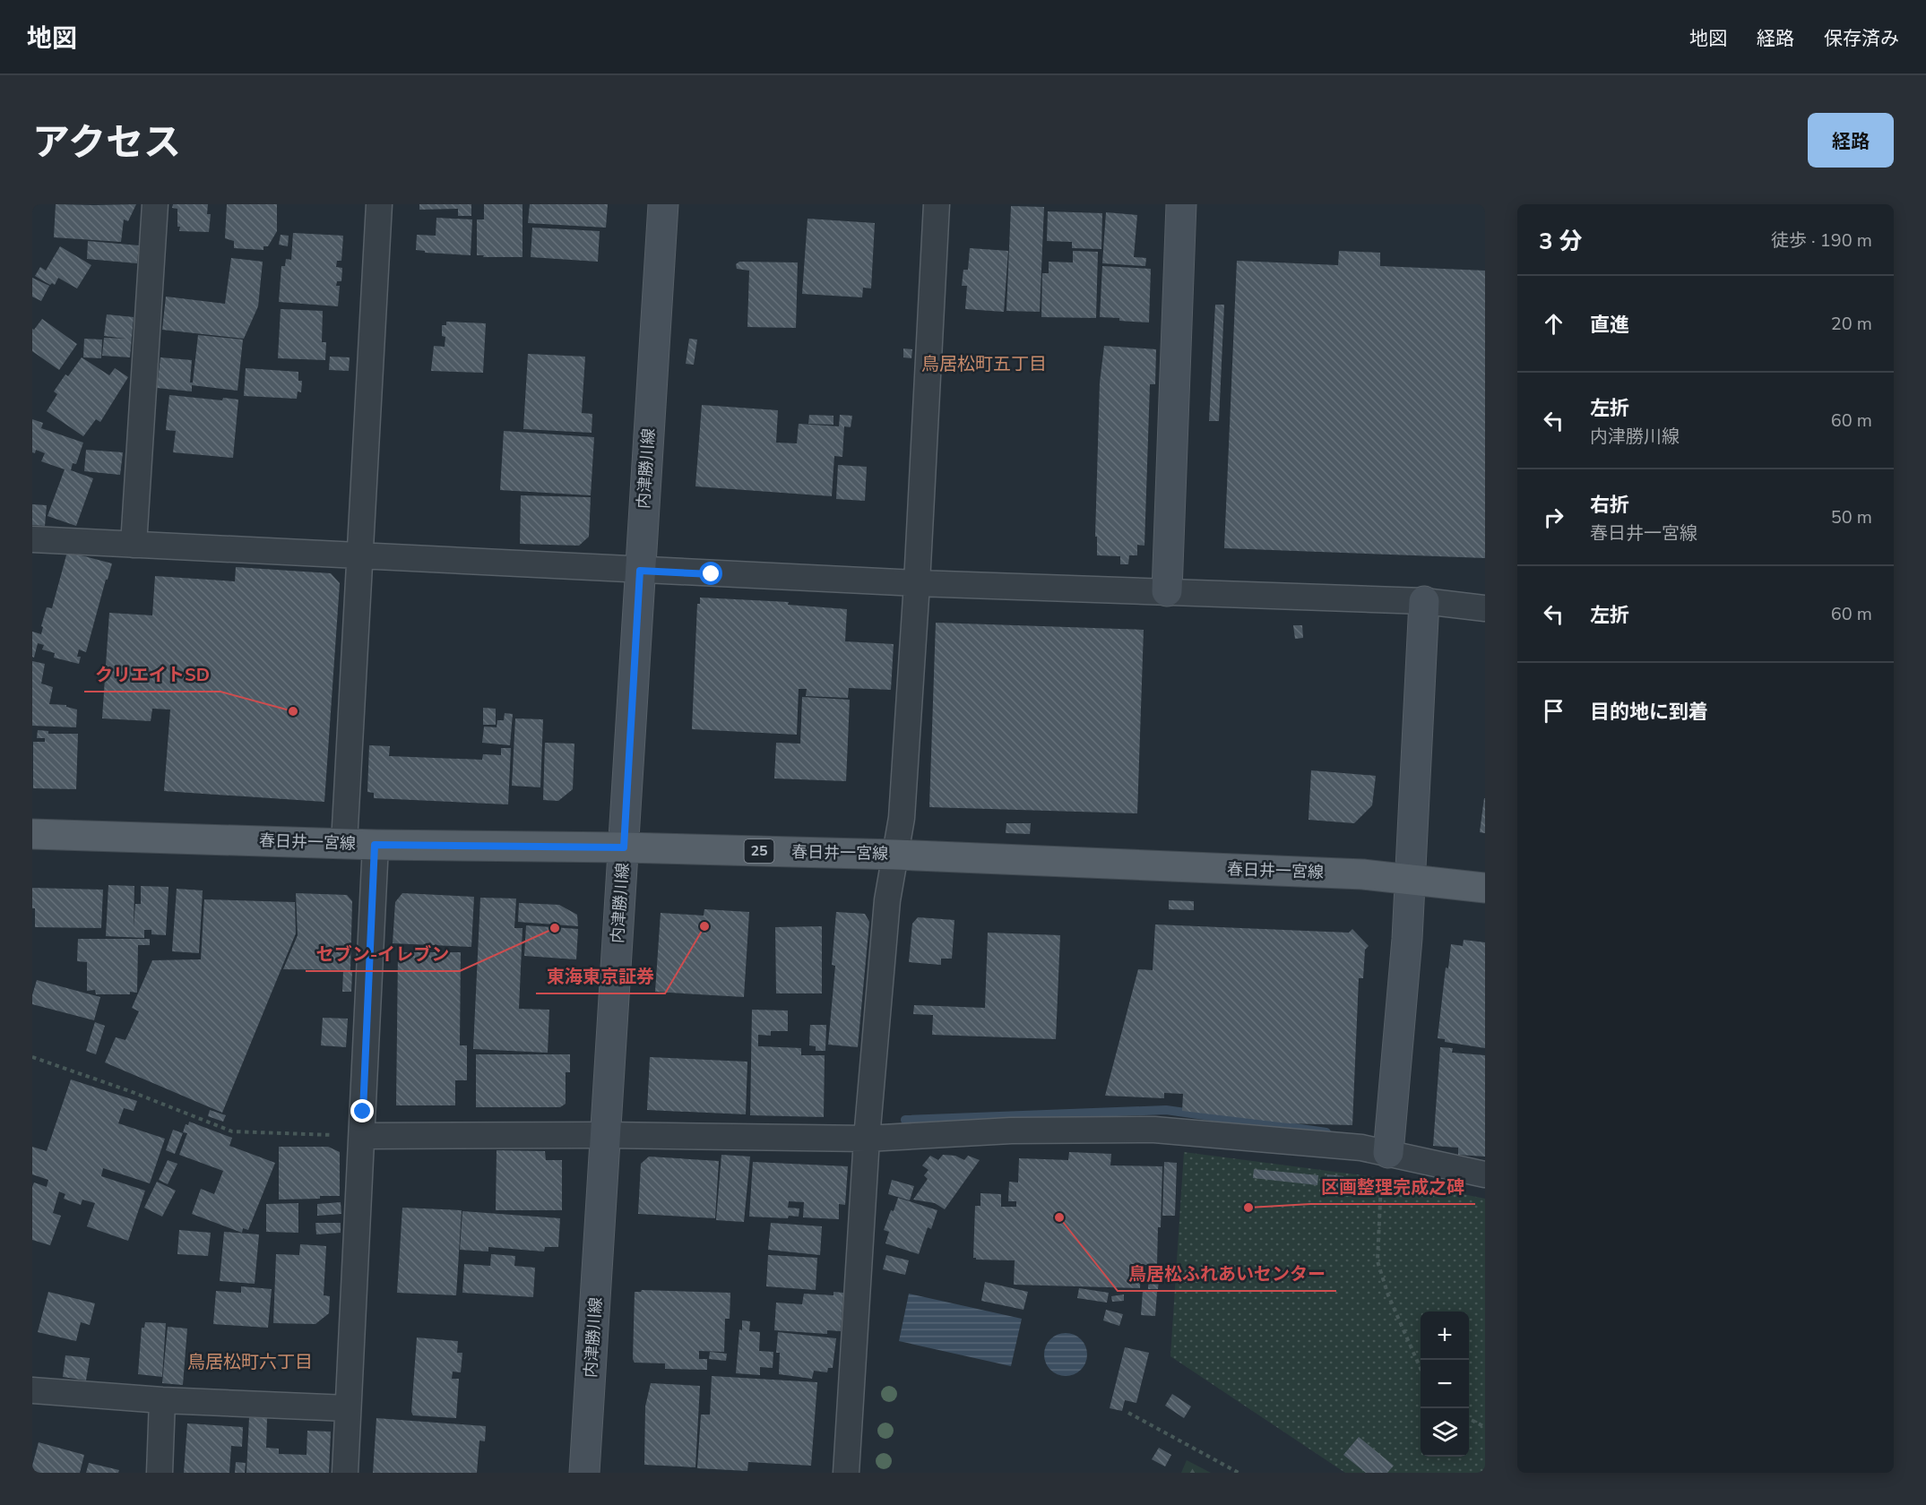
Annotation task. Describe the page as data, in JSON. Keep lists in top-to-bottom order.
{
  "streets": {
    "main road": ["内津勝川線", "春日井一宮線", "25"]
  },
  "crossings": [
    ["内津勝川線", "春日井一宮線"]
  ],
  "districts": ["鳥居松町五丁目", "鳥居松町六丁目"],
  "places": [
    "クリエイトSD",
    "東海東京証券",
    "セブン-イレブン",
    "区画整理完成之碑",
    "鳥居松ふれあいセンター"
  ],
  "page": {
    "header": "地図",
    "nav": ["地図", "経路", "保存済み"],
    "title": "アクセス",
    "buttons": "経路",
    "heading": ["3 分", "徒歩 · 190 m"],
    "list": [
      ["直進", "20 m"],
      ["左折", "内津勝川線", "60 m"],
      ["右折", "春日井一宮線", "50 m"],
      ["左折", "60 m"],
      "目的地に到着"
    ],
    "map_buttons": ["+", "−"]
  }
}
